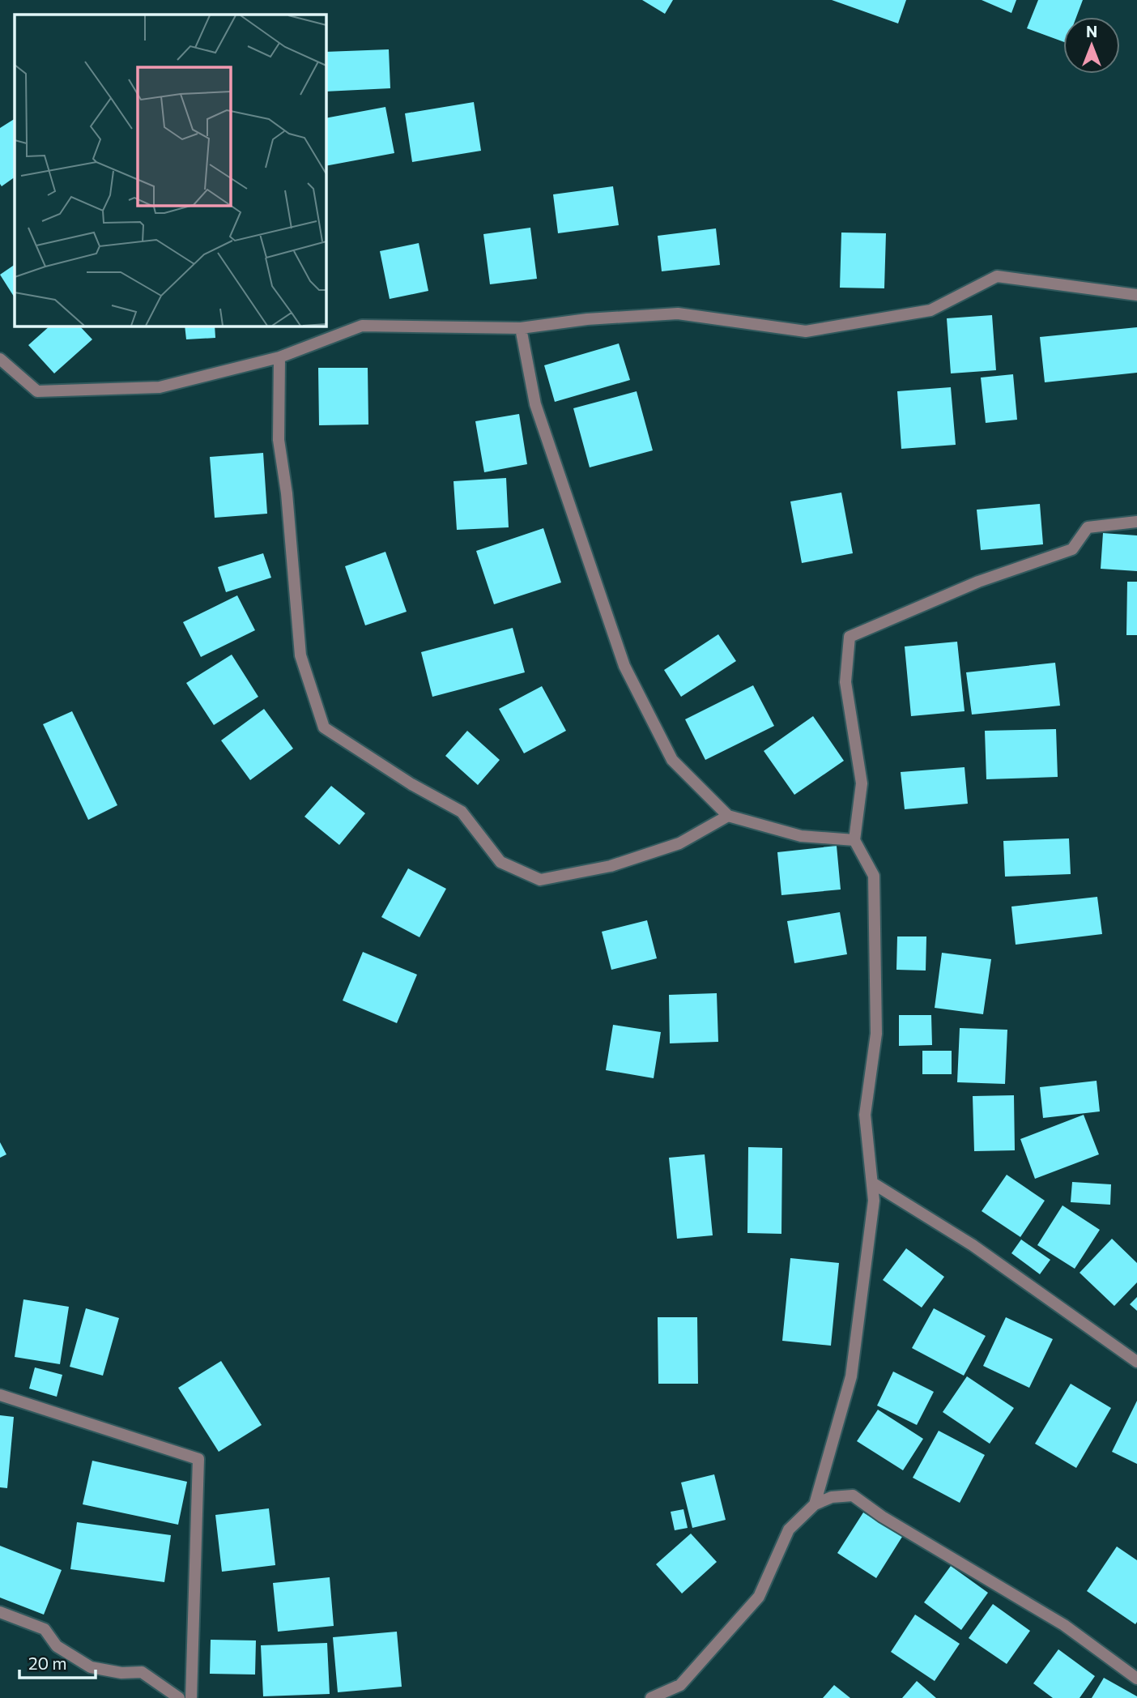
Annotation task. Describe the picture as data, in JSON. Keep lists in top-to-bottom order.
{
  "scale_bar": "20 m",
  "north": "top"
}
